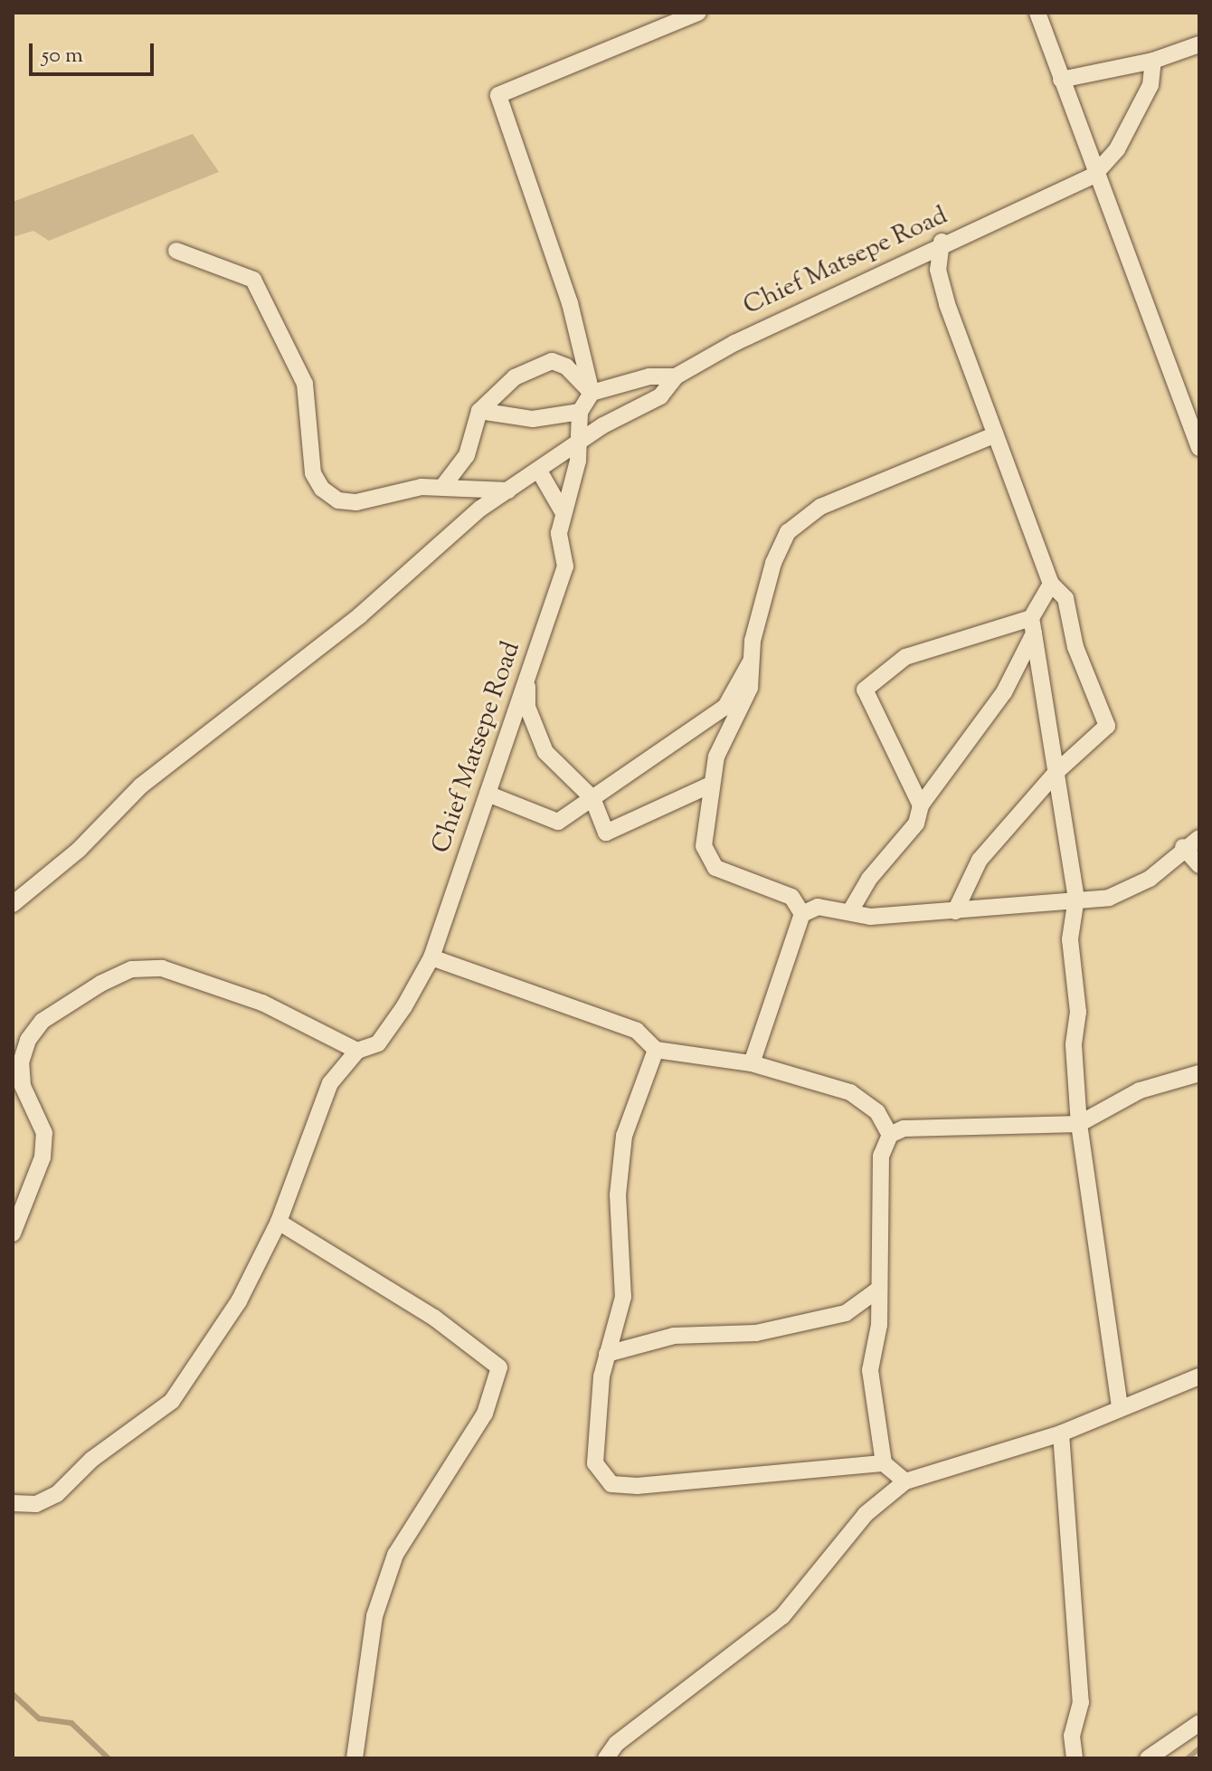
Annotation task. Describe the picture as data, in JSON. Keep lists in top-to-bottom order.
{
  "streets": {
    "street": ["Chief Matsepe Road"]
  },
  "scale_bar": "50 m"
}
